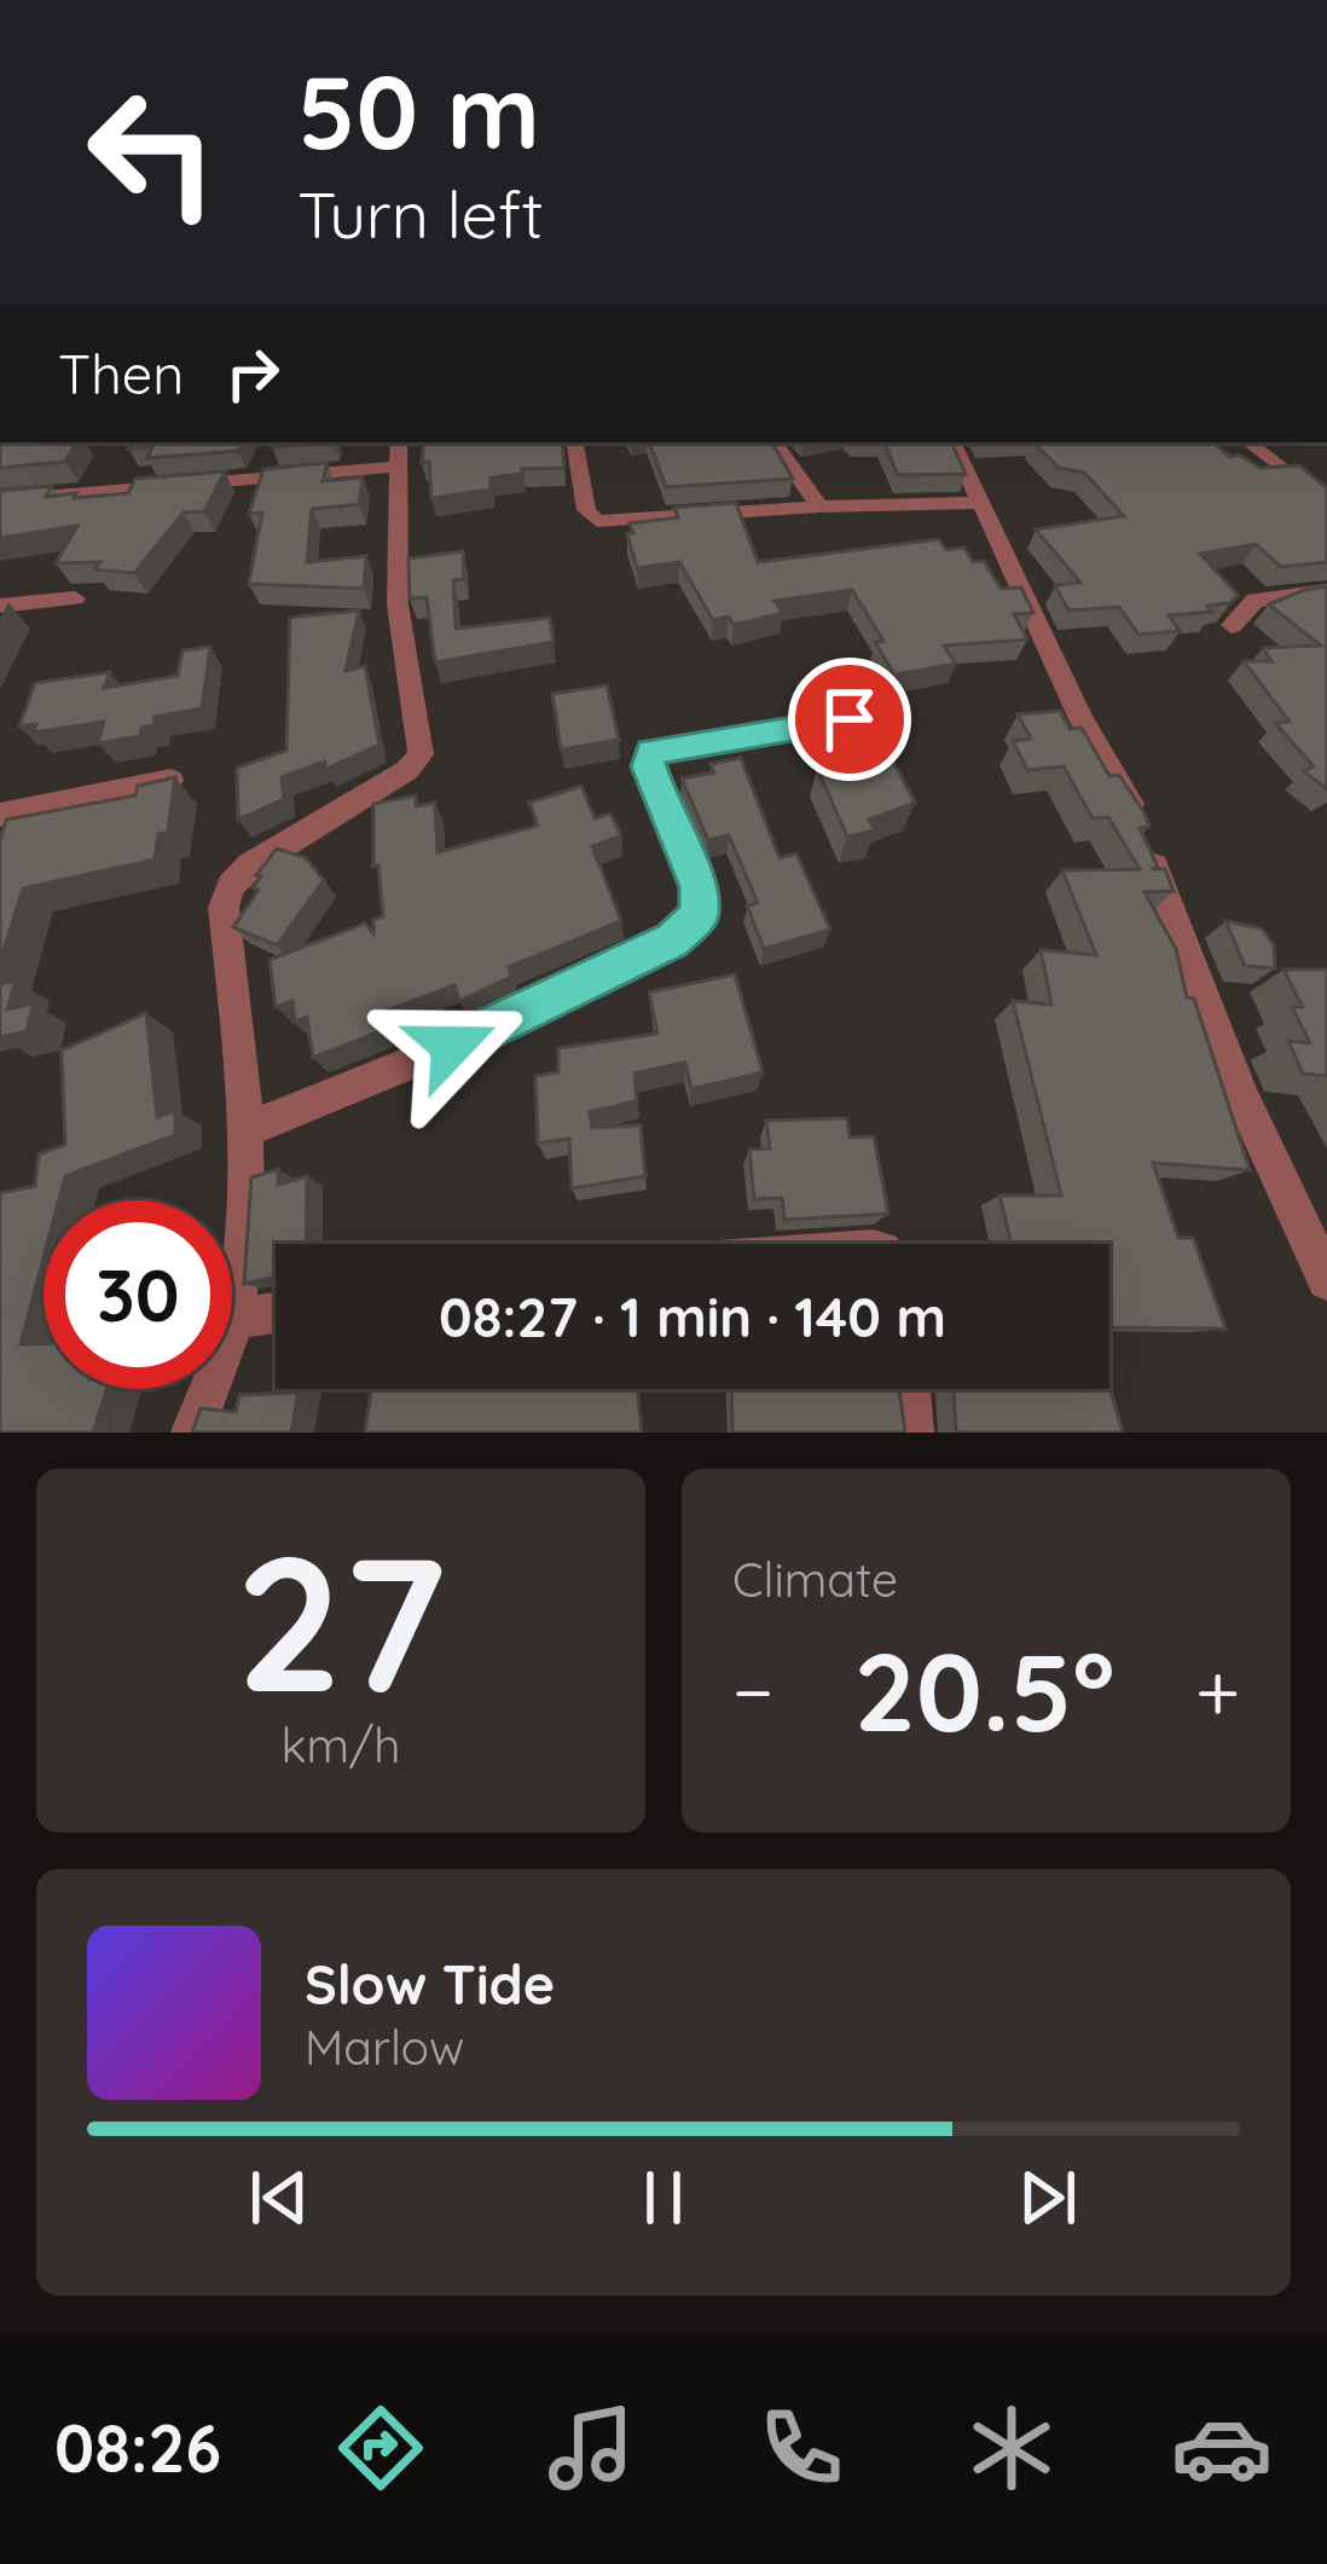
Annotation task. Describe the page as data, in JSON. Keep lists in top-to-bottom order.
{
  "page": {
    "turn": ["50 m", "Turn left"],
    "then": "Then",
    "limit": "30",
    "trip": "08:27 · 1 min · 140 m",
    "tile": [
      ["27", "km/h"],
      "Climate"
    ],
    "heat": ["−", "20.5°", "+"],
    "song": ["Slow Tide", "Marlow"],
    "tabs": "08:26"
  }
}
